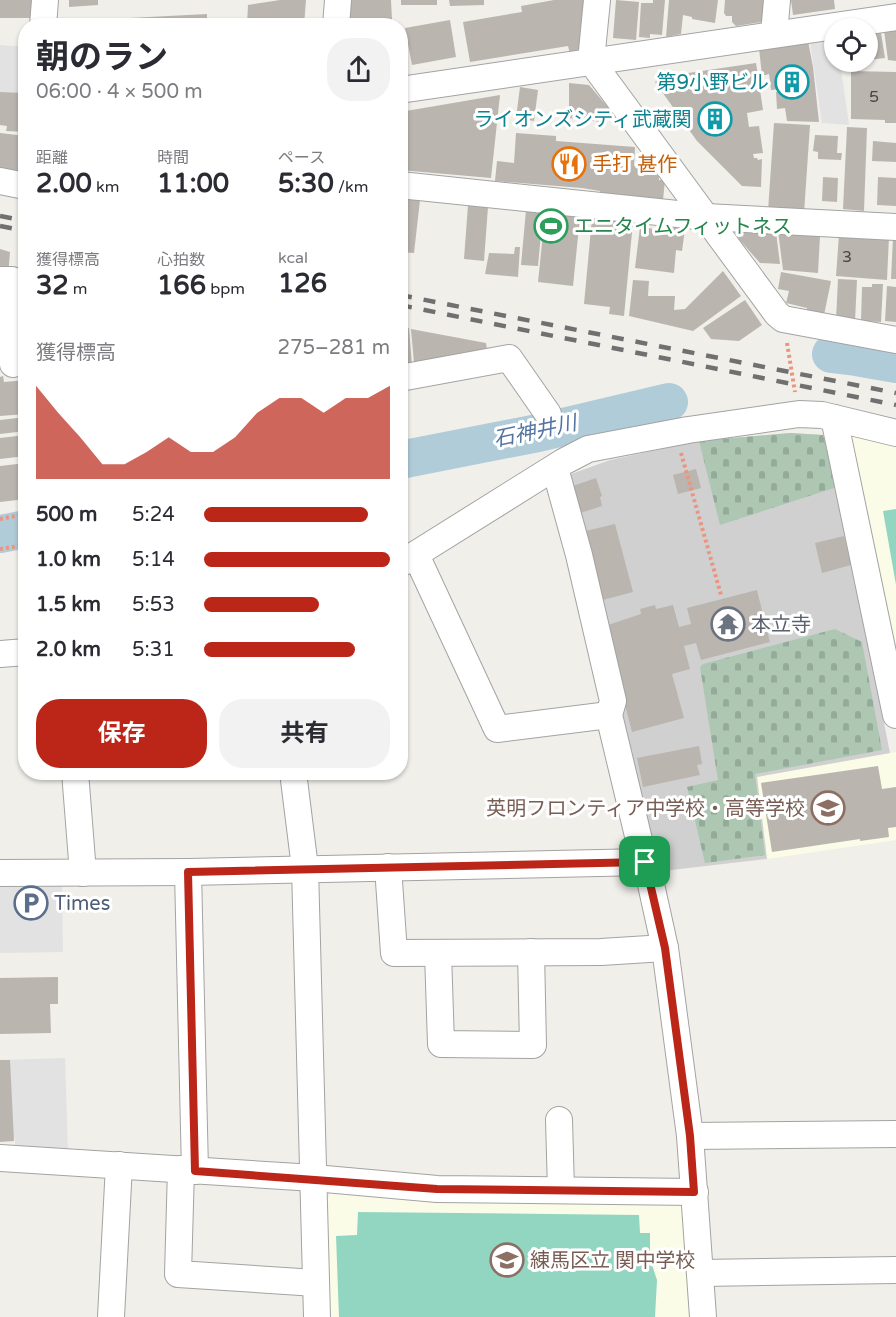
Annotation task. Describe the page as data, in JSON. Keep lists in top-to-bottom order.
{
  "water": ["石神井川"],
  "places": {
    "building": ["第9小野ビル", "ライオンズシティ武蔵関"],
    "restaurant": ["手打 甚作"],
    "sports": ["エニタイムフィットネス"],
    "temple": ["本立寺"],
    "school or university": ["英明フロンティア中学校・高等学校", "練馬区立 関中学校"],
    "parking": ["Times"]
  },
  "house_numbers": ["5", "3"],
  "page": {
    "heading": ["朝のラン", "06:00 · 4 × 500 m"],
    "stats": [
      ["距離", "2.00 km"],
      ["時間", "11:00"],
      ["ペース", "5:30 /km"],
      ["獲得標高", "32 m"],
      ["心拍数", "166 bpm"],
      ["kcal", "126"]
    ],
    "chart": ["獲得標高", "275–281 m"],
    "list": [
      {
        "name": "500 m",
        "note": "5:24"
      },
      {
        "name": "1.0 km",
        "note": "5:14"
      },
      {
        "name": "1.5 km",
        "note": "5:53"
      },
      {
        "name": "2.0 km",
        "note": "5:31"
      }
    ],
    "buttons": ["保存", "共有"]
  }
}
